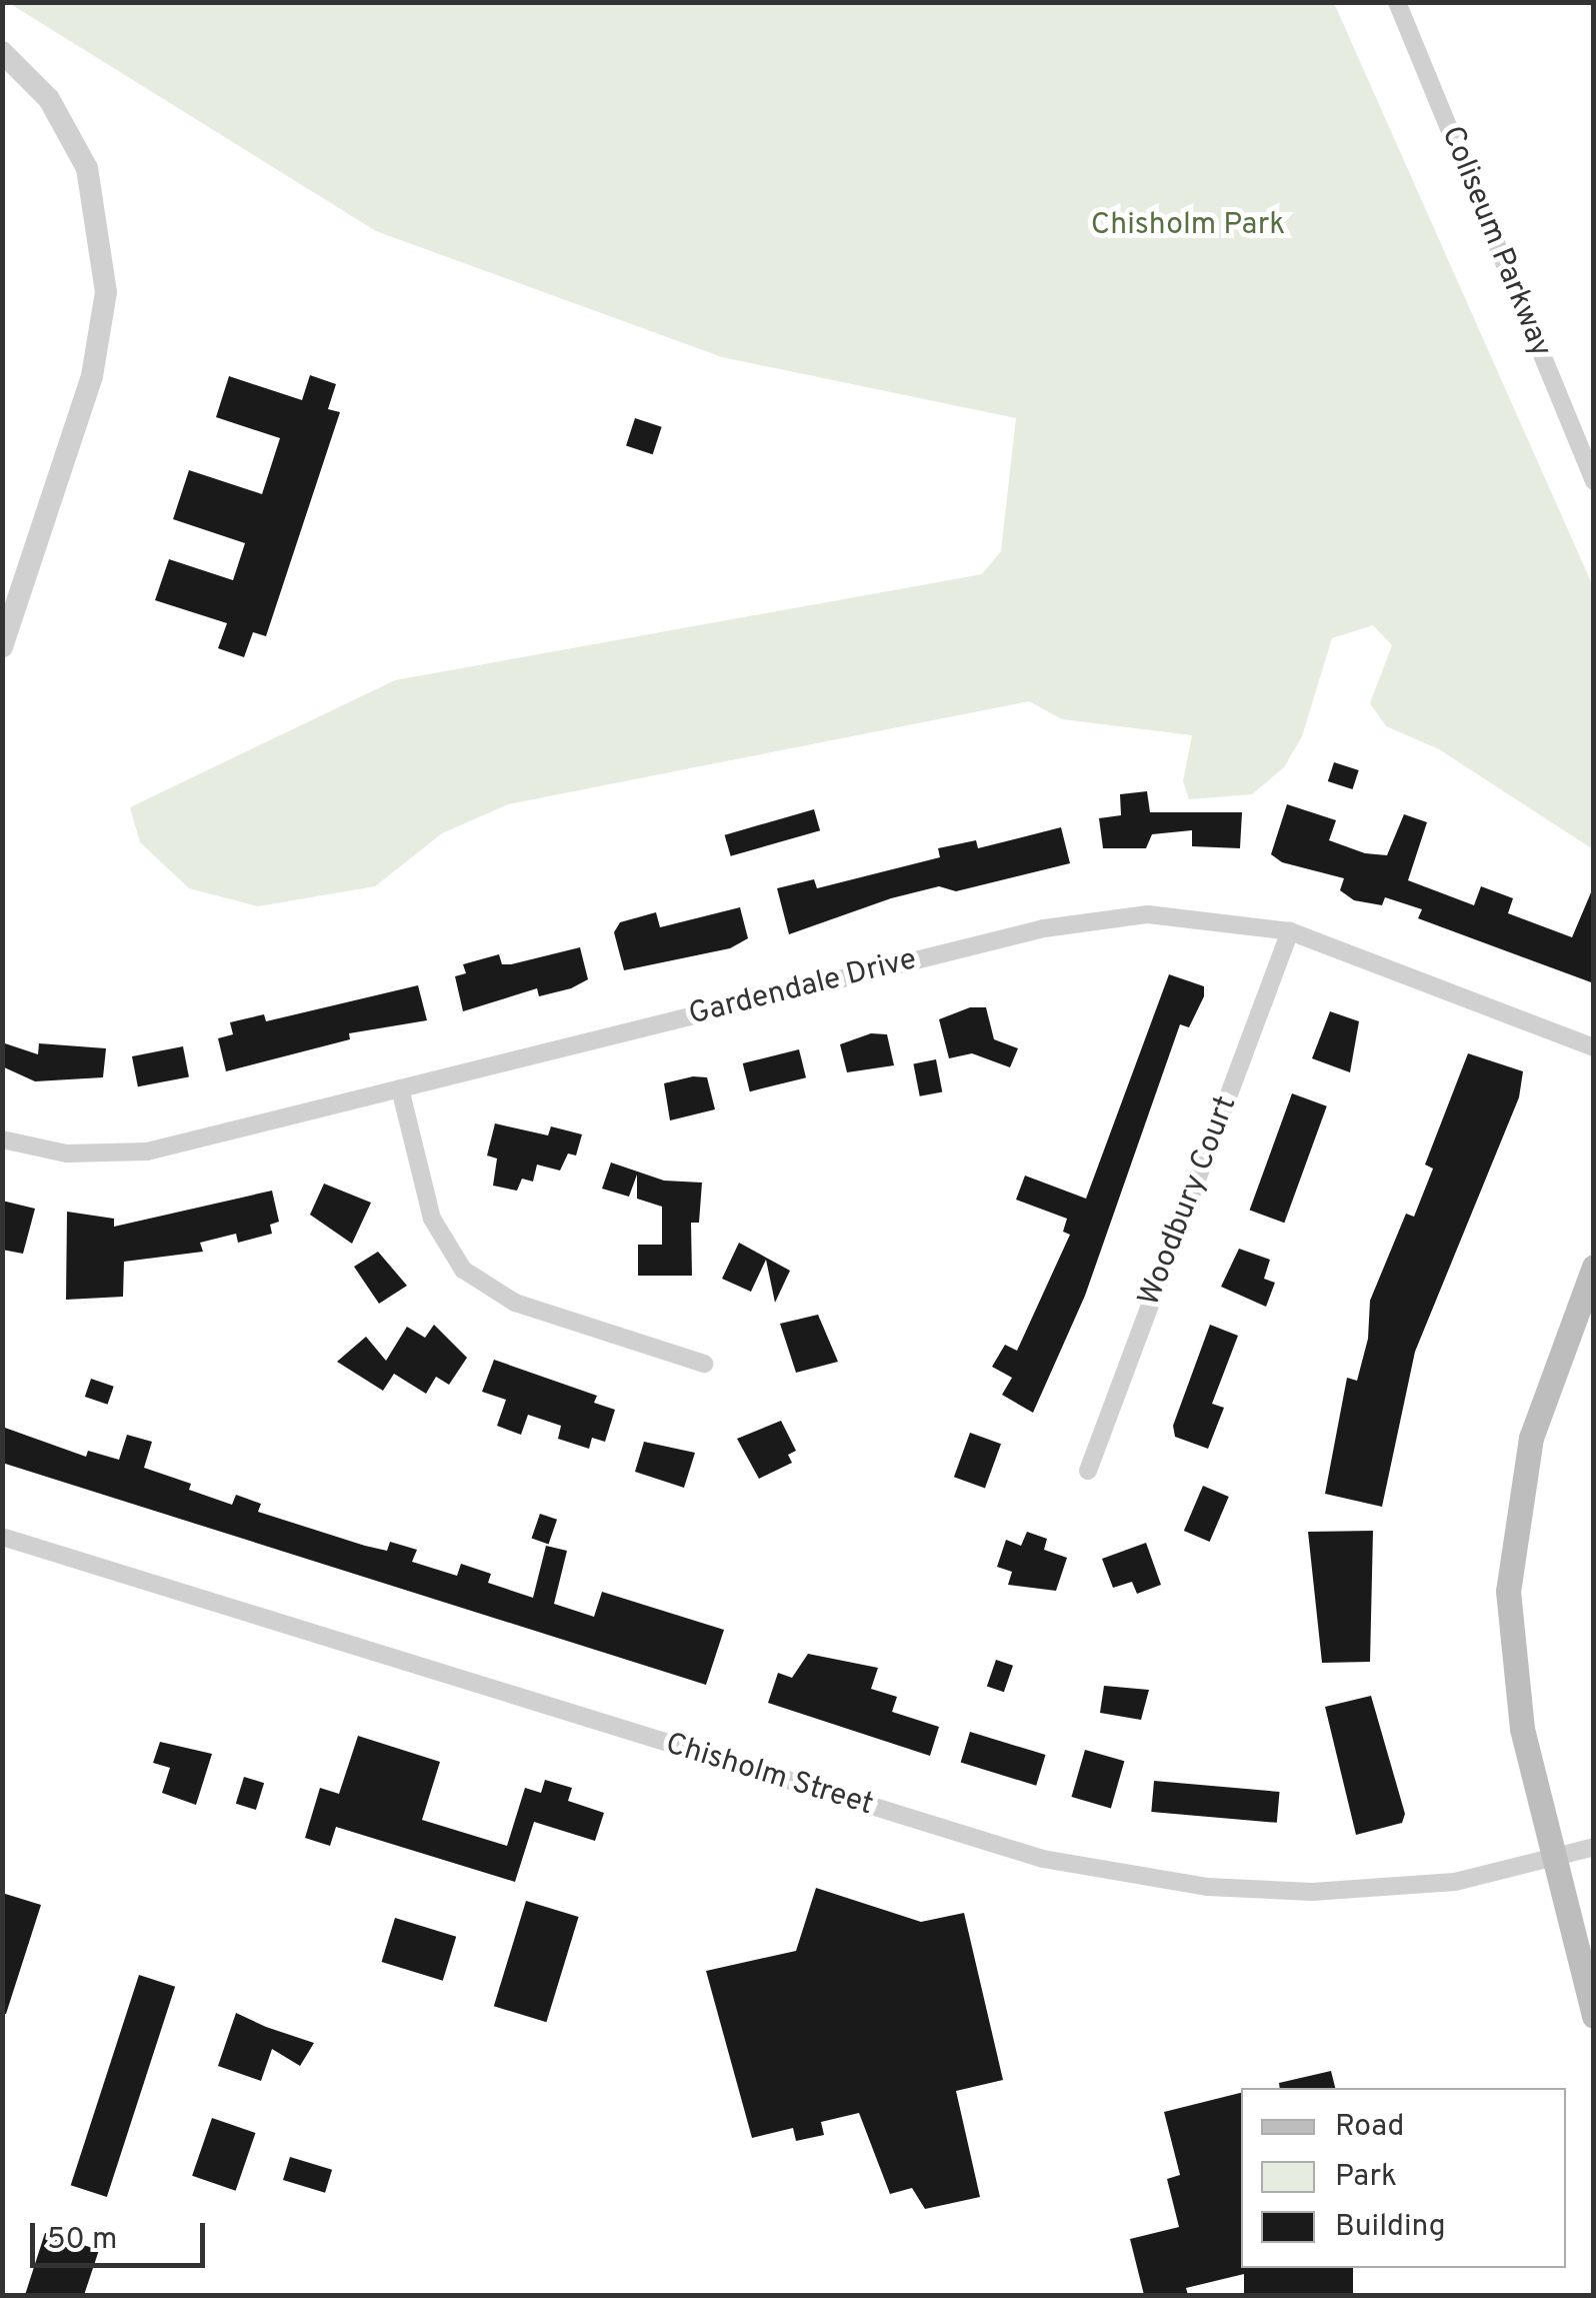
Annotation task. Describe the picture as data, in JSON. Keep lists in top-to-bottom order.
{
  "streets": {
    "street": [
      "Coliseum Parkway",
      "Gardendale Drive",
      "Woodbury Court",
      "Chisholm Street"
    ]
  },
  "crossings": [
    ["Gardendale Drive", "Woodbury Court"]
  ],
  "parks": ["Chisholm Park"],
  "legend": ["Road", "Park", "Building"],
  "scale_bar": "50 m"
}
